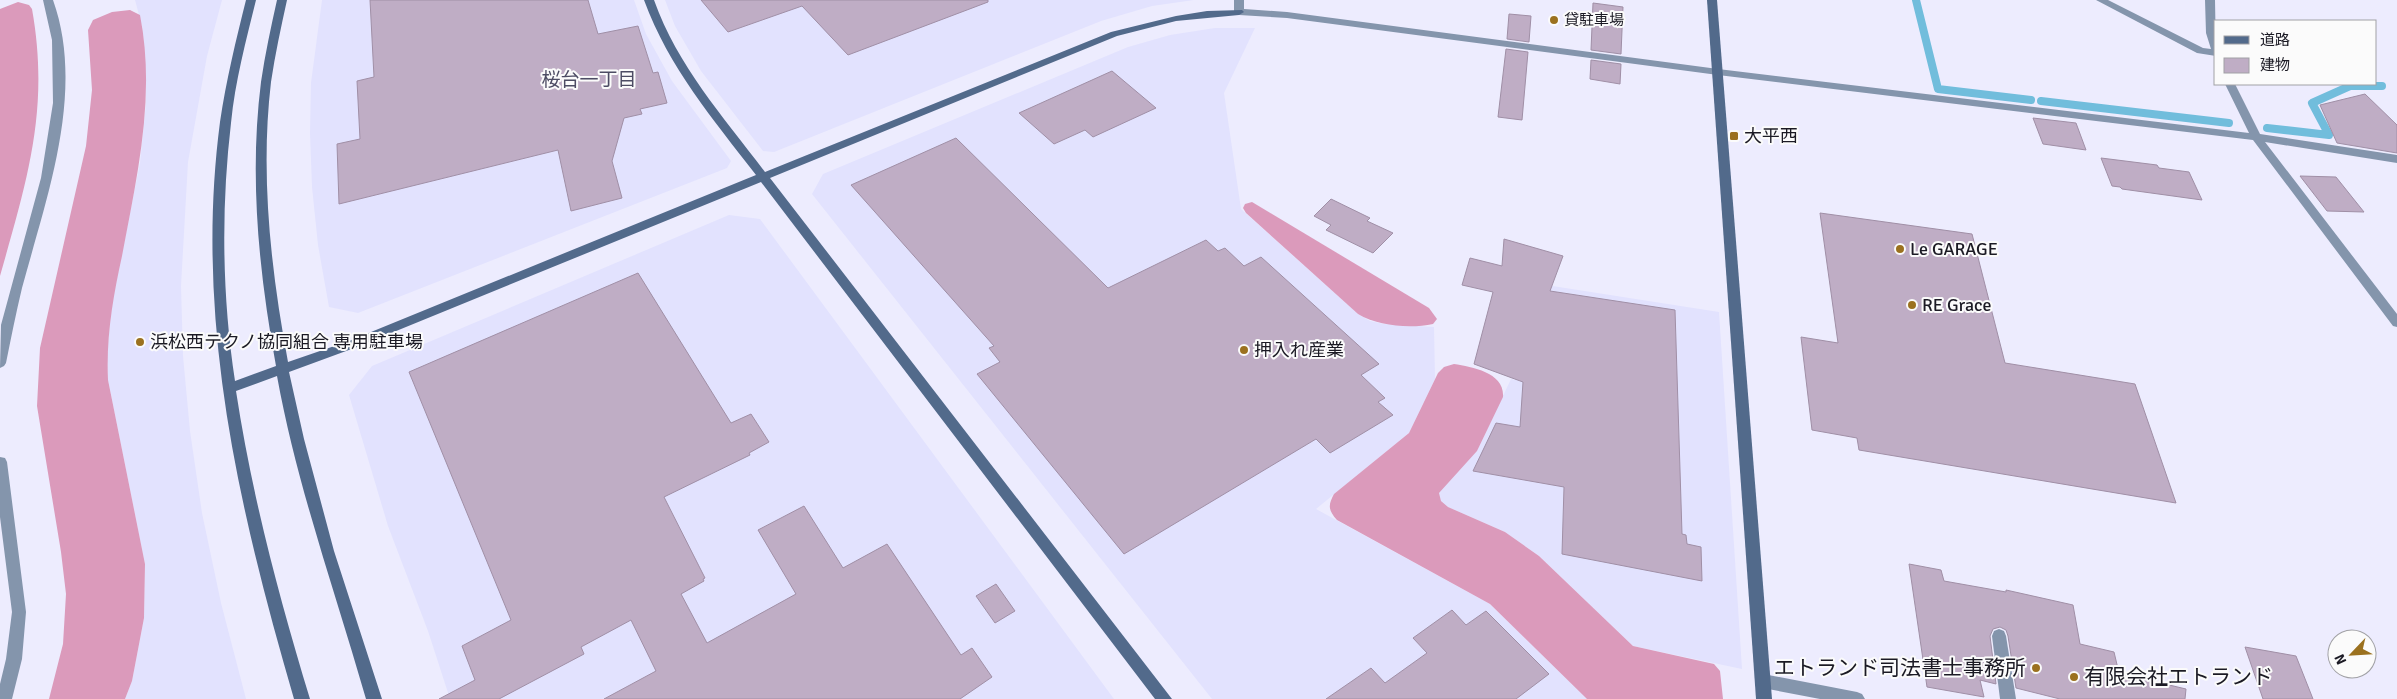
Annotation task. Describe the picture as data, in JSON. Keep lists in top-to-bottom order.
{
  "districts": ["桜台一丁目"],
  "places": {
    "other": [
      "貸駐車場",
      "Le GARAGE",
      "RE Grace",
      "浜松西テクノ協同組合 専用駐車場",
      "押入れ産業",
      "エトランド司法書士事務所",
      "有限会社エトランド"
    ],
    "transit": ["大平西"]
  },
  "legend": ["道路", "建物"],
  "north": "bottom left"
}
